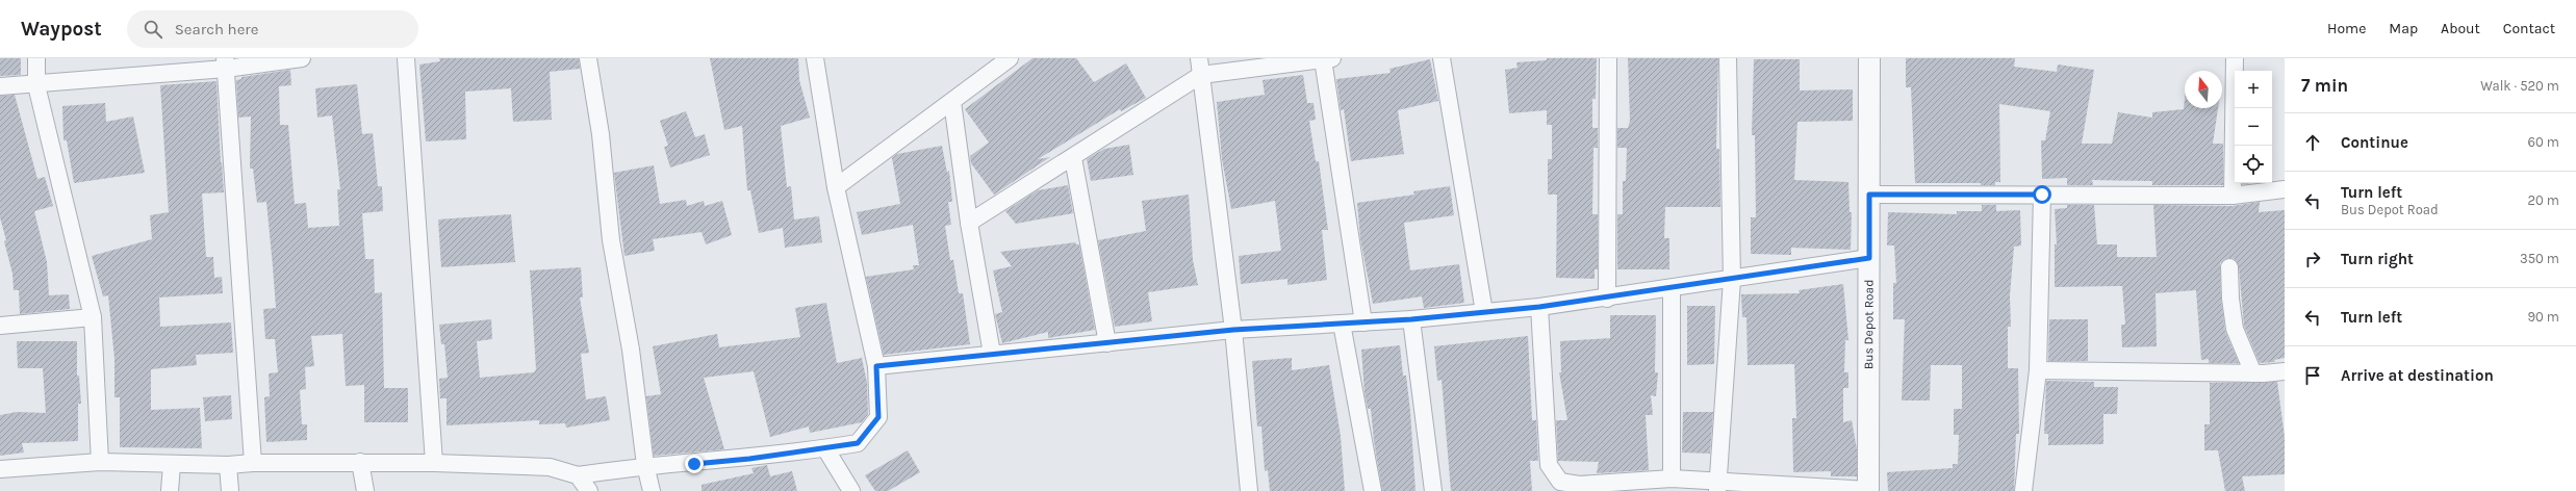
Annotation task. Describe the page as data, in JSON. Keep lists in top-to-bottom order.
{
  "streets": {
    "street": ["Bus Depot Road"]
  },
  "north": "top",
  "page": {
    "header": "Waypost",
    "search": "Search here",
    "nav": [
      "Home",
      "Map",
      "About",
      "Contact"
    ],
    "heading": ["7 min", "Walk · 520 m"],
    "map_buttons": ["+", "−"],
    "list": [
      ["Continue", "60 m"],
      ["Turn left", "Bus Depot Road", "20 m"],
      ["Turn right", "350 m"],
      ["Turn left", "90 m"],
      "Arrive at destination"
    ]
  }
}
